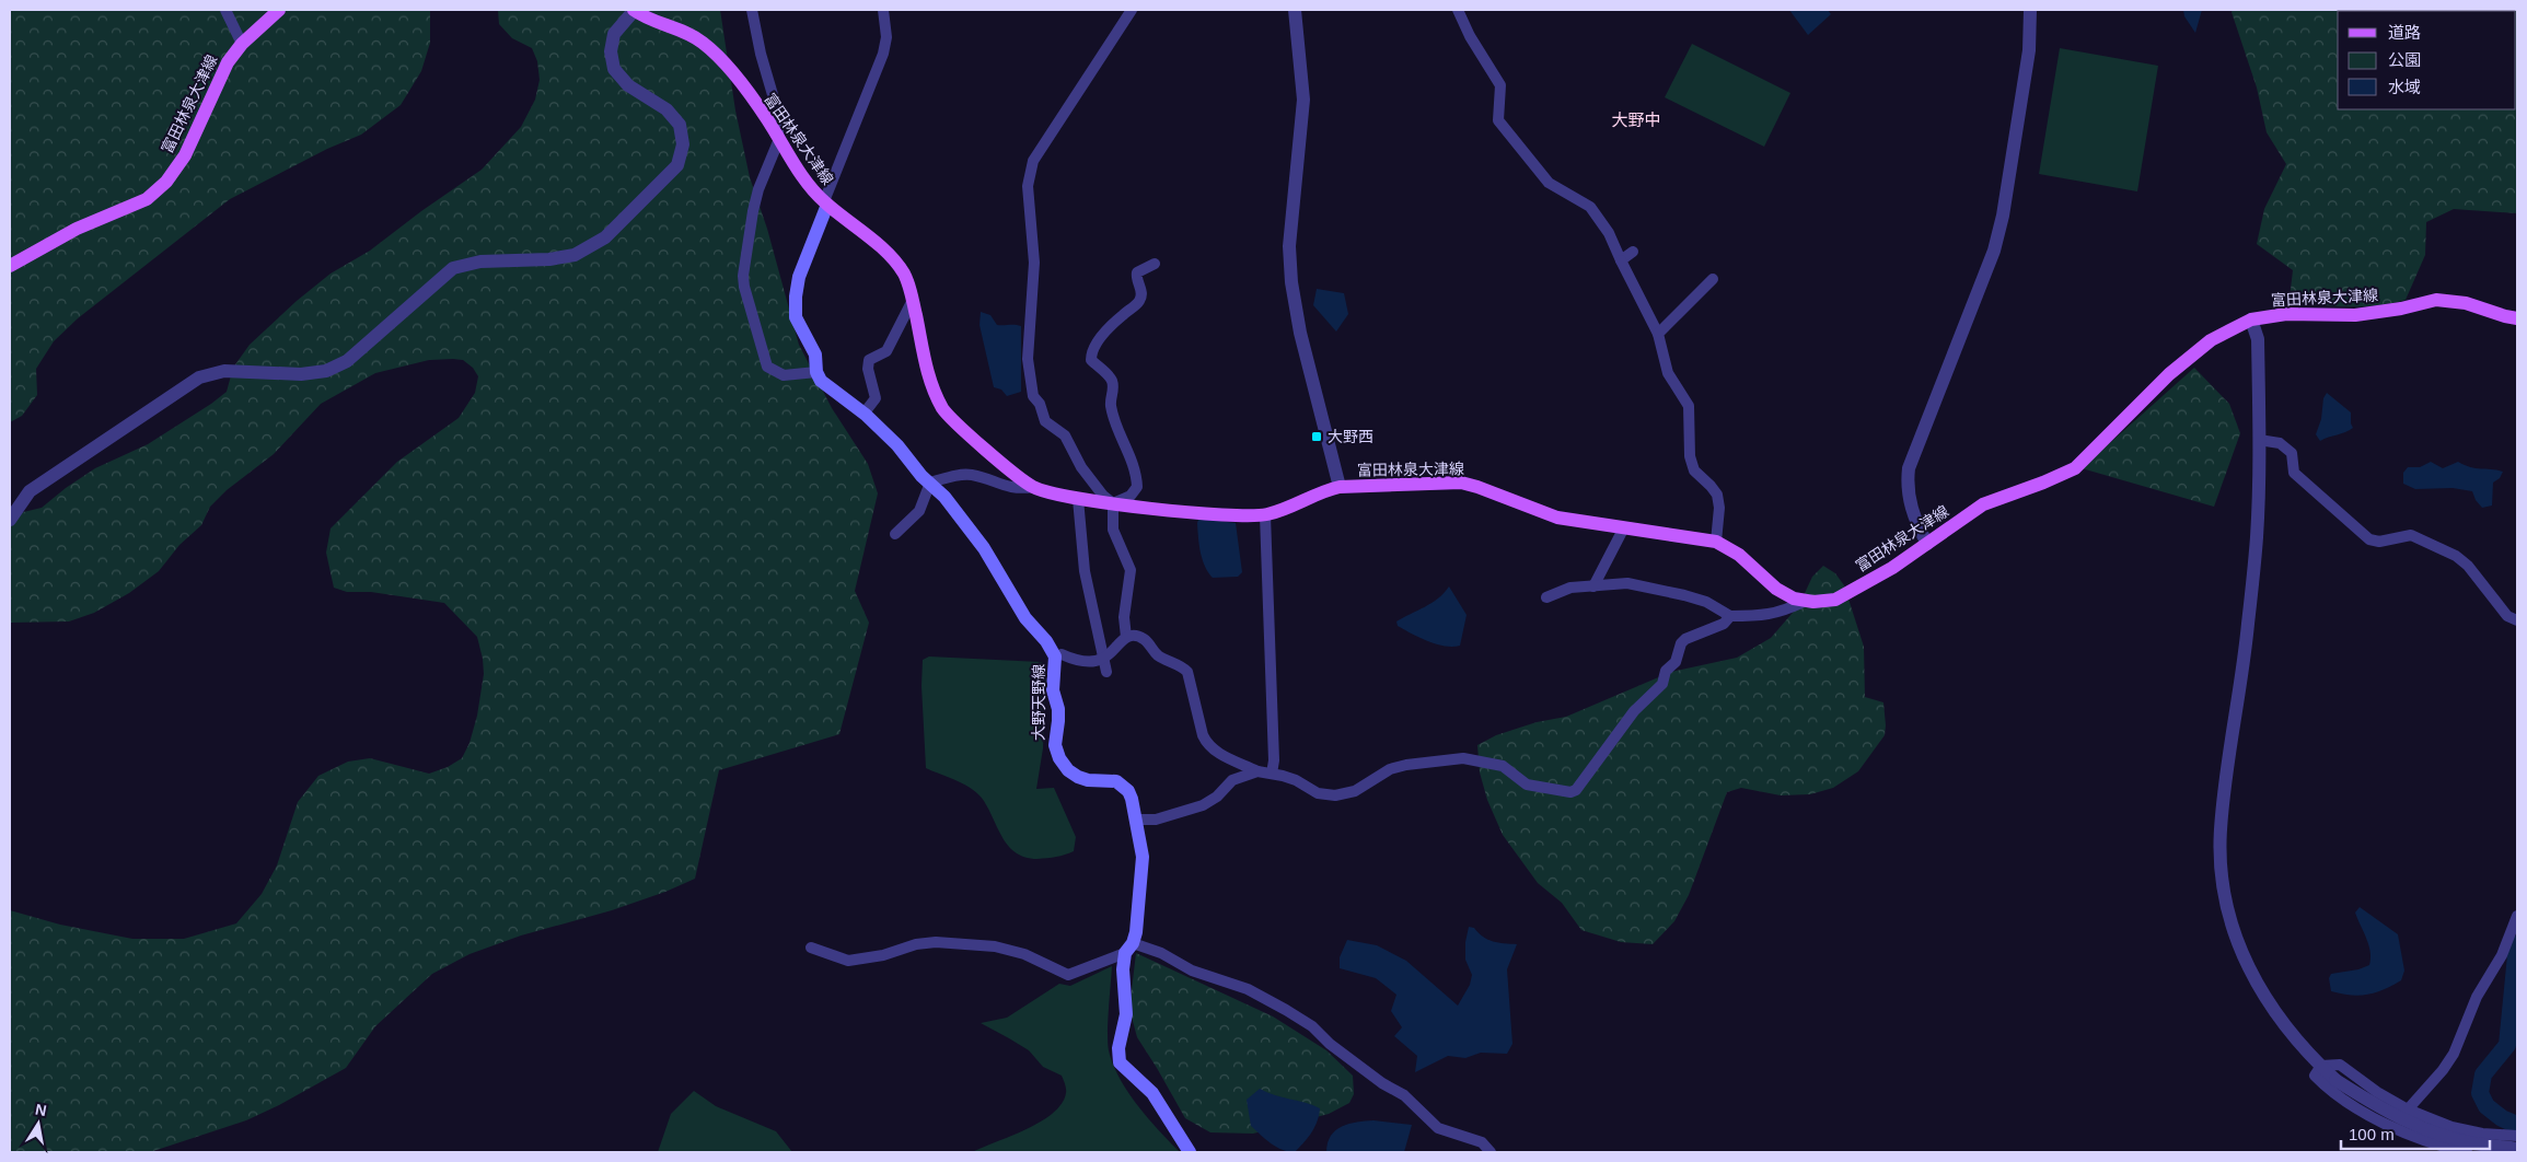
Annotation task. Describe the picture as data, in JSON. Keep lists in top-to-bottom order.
{
  "streets": {
    "main road": ["富田林泉大津線", "大野天野線"]
  },
  "districts": ["大野中"],
  "places": {
    "transit": ["大野西"]
  },
  "legend": ["道路", "公園", "水域"],
  "scale_bar": "100 m",
  "north": "top"
}
